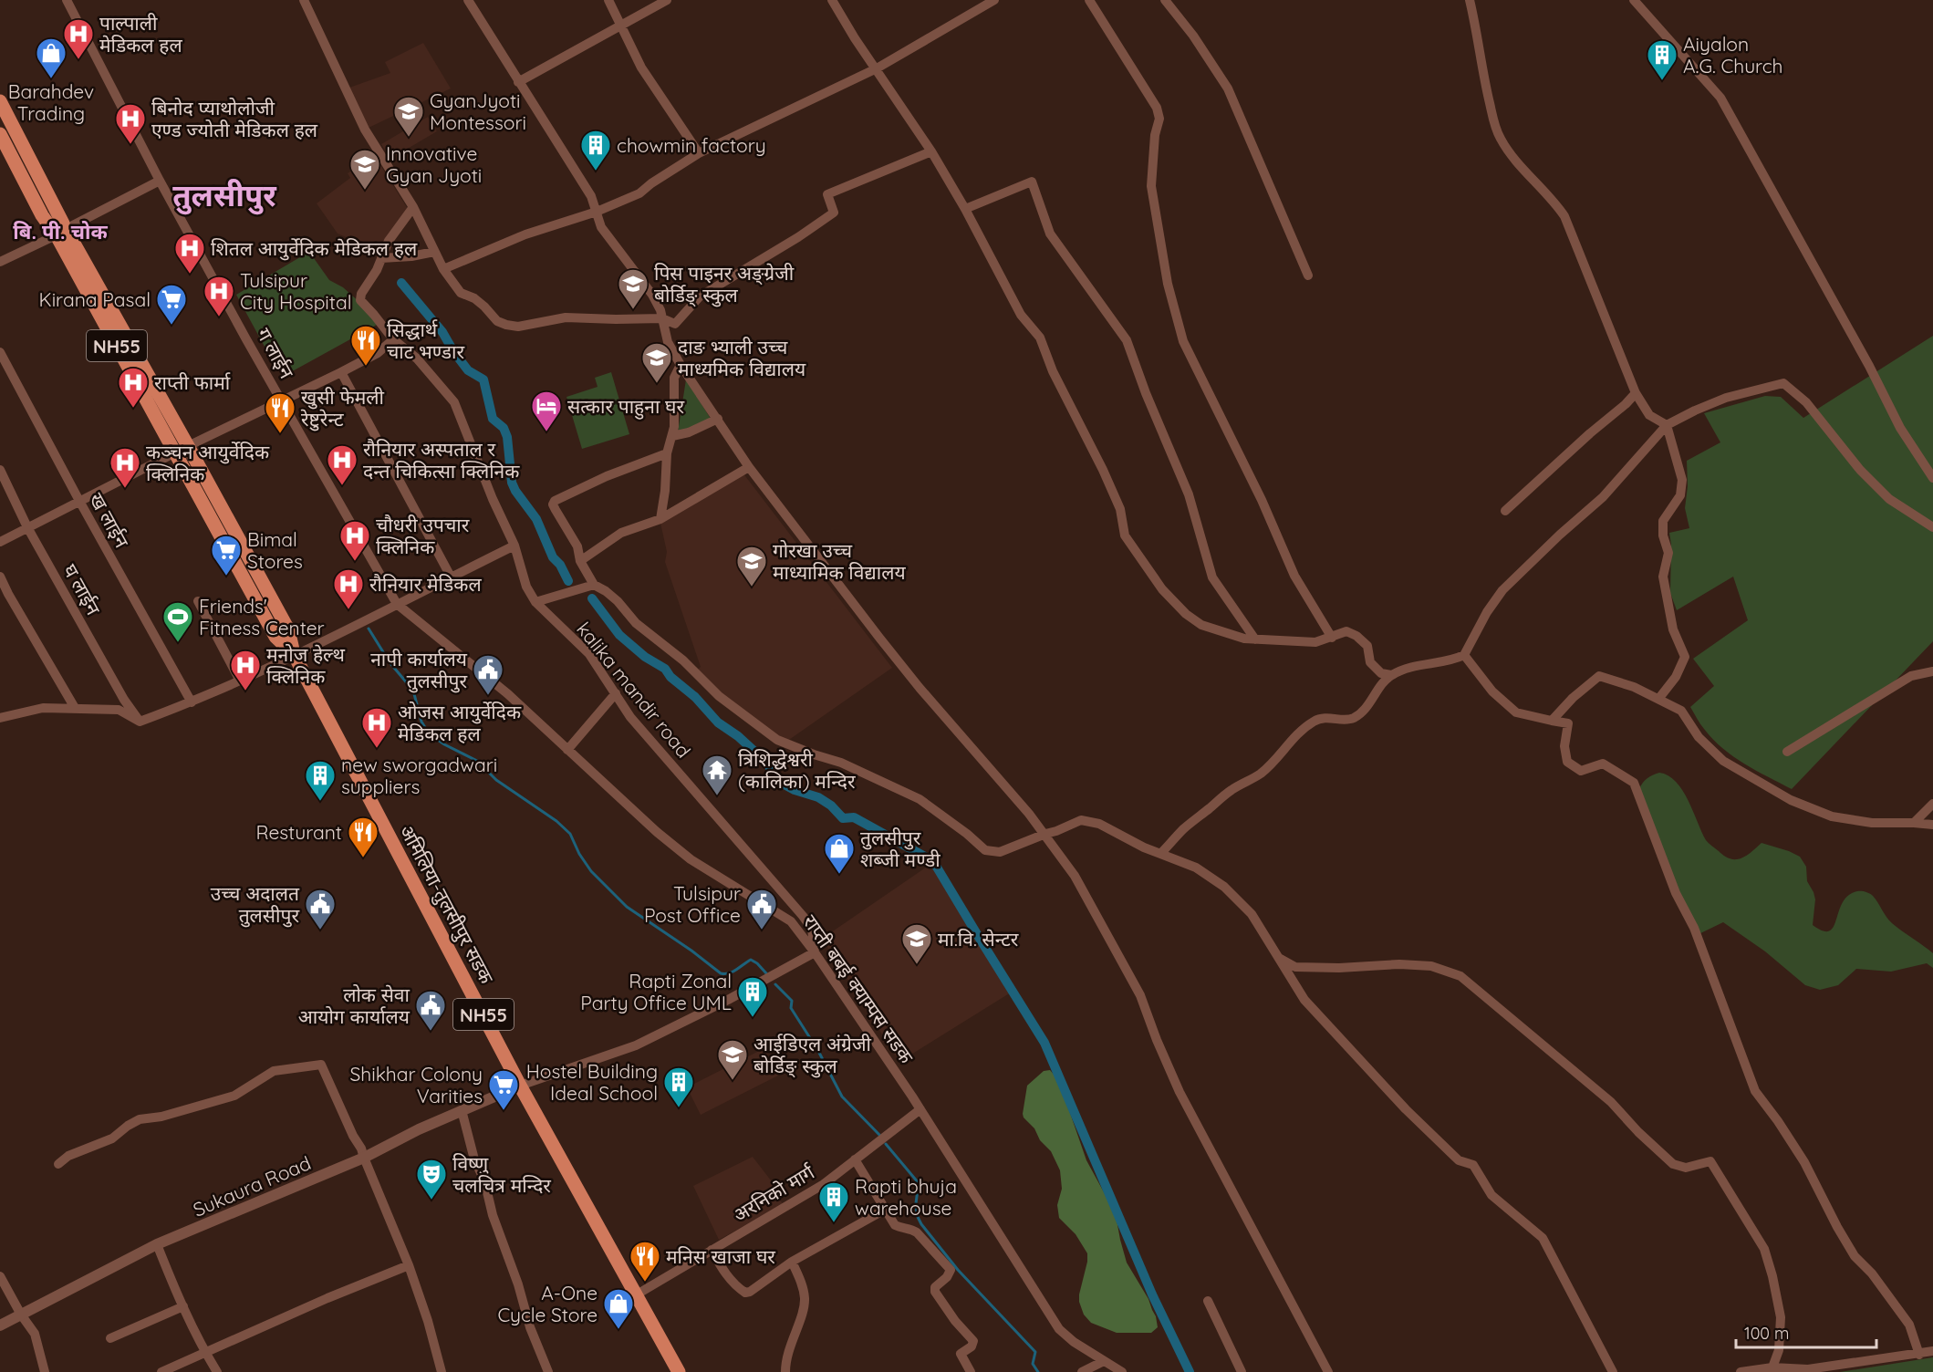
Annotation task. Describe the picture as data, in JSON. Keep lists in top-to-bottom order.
{
  "streets": {
    "main road": ["NH55", "अमिलिया-तुलसीपुर सडक"],
    "street": [
      "ग लाईन",
      "ख लाईन",
      "घ लाईन",
      "kalika mandir road",
      "राप्ती बबई क्याम्पस सडक",
      "Sukaura Road",
      "अरनिको मार्ग"
    ]
  },
  "crossings": [
    ["NH55", "अमिलिया-तुलसीपुर सडक"],
    ["ग लाईन", "राप्ती बबई क्याम्पस सडक"],
    ["kalika mandir road", "राप्ती बबई क्याम्पस सडक"],
    ["अमिलिया-तुलसीपुर सडक", "Sukaura Road"],
    ["अमिलिया-तुलसीपुर सडक", "अरनिको मार्ग"],
    ["राप्ती बबई क्याम्पस सडक", "अरनिको मार्ग"]
  ],
  "districts": ["तुलसीपुर", "बि. पी. चोक"],
  "places": {
    "hospital": [
      "पाल्पाली मेडिकल हल",
      "बिनोद प्याथोलोजी एण्ड ज्योती मेडिकल हल",
      "शितल आयुर्वेदिक मेडिकल हल",
      "Tulsipur City Hospital",
      "राप्ती फार्मा",
      "रौनियार अस्पताल र दन्त चिकित्सा क्लिनिक",
      "कञ्चन आयुर्वेदिक क्लिनिक",
      "चौधरी उपचार क्लिनिक",
      "रौनियार मेडिकल",
      "मनोज हेल्थ क्लिनिक",
      "ओजस आयुर्वेदिक मेडिकल हल"
    ],
    "shop": ["Barahdev Trading", "तुलसीपुर शब्जी मण्डी", "A-One Cycle Store"],
    "building": [
      "Aiyalon A.G. Church",
      "chowmin factory",
      "new sworgadwari suppliers",
      "Rapti Zonal Party Office UML",
      "Hostel Building Ideal School",
      "Rapti bhuja warehouse"
    ],
    "school or university": [
      "GyanJyoti Montessori",
      "Innovative Gyan Jyoti",
      "पिस पाइनर अङ्‍ग्रेजी बोर्डिङ् स्कुल",
      "दाङ भ्याली उच्च माध्यमिक विद्यालय",
      "गोरखा उच्च माध्यामिक विद्यालय",
      "मा.वि. सेन्टर",
      "आईडिएल अंग्रेजी बोर्डिङ् स्कुल"
    ],
    "supermarket": ["Kirana Pasal", "Bimal Stores", "Shikhar Colony Varities"],
    "restaurant": [
      "सिद्धार्थ चाट भण्डार",
      "खुसी फेमली रेष्टुरेन्ट",
      "Resturant",
      "मनिस खाजा घर"
    ],
    "hotel": ["सत्कार पाहुना घर"],
    "sports": ["Friends' Fitness Center"],
    "public building": [
      "नापी कार्यालय तुलसीपुर",
      "उच्च अदालत तुलसीपुर",
      "Tulsipur Post Office",
      "लोक सेवा आयोग कार्यालय"
    ],
    "temple": ["त्रिशिद्धेश्वरी (कालिका) मन्दिर"],
    "theatre": ["विष्णु चलचित्र मन्दिर"]
  },
  "scale_bar": "100 m"
}
